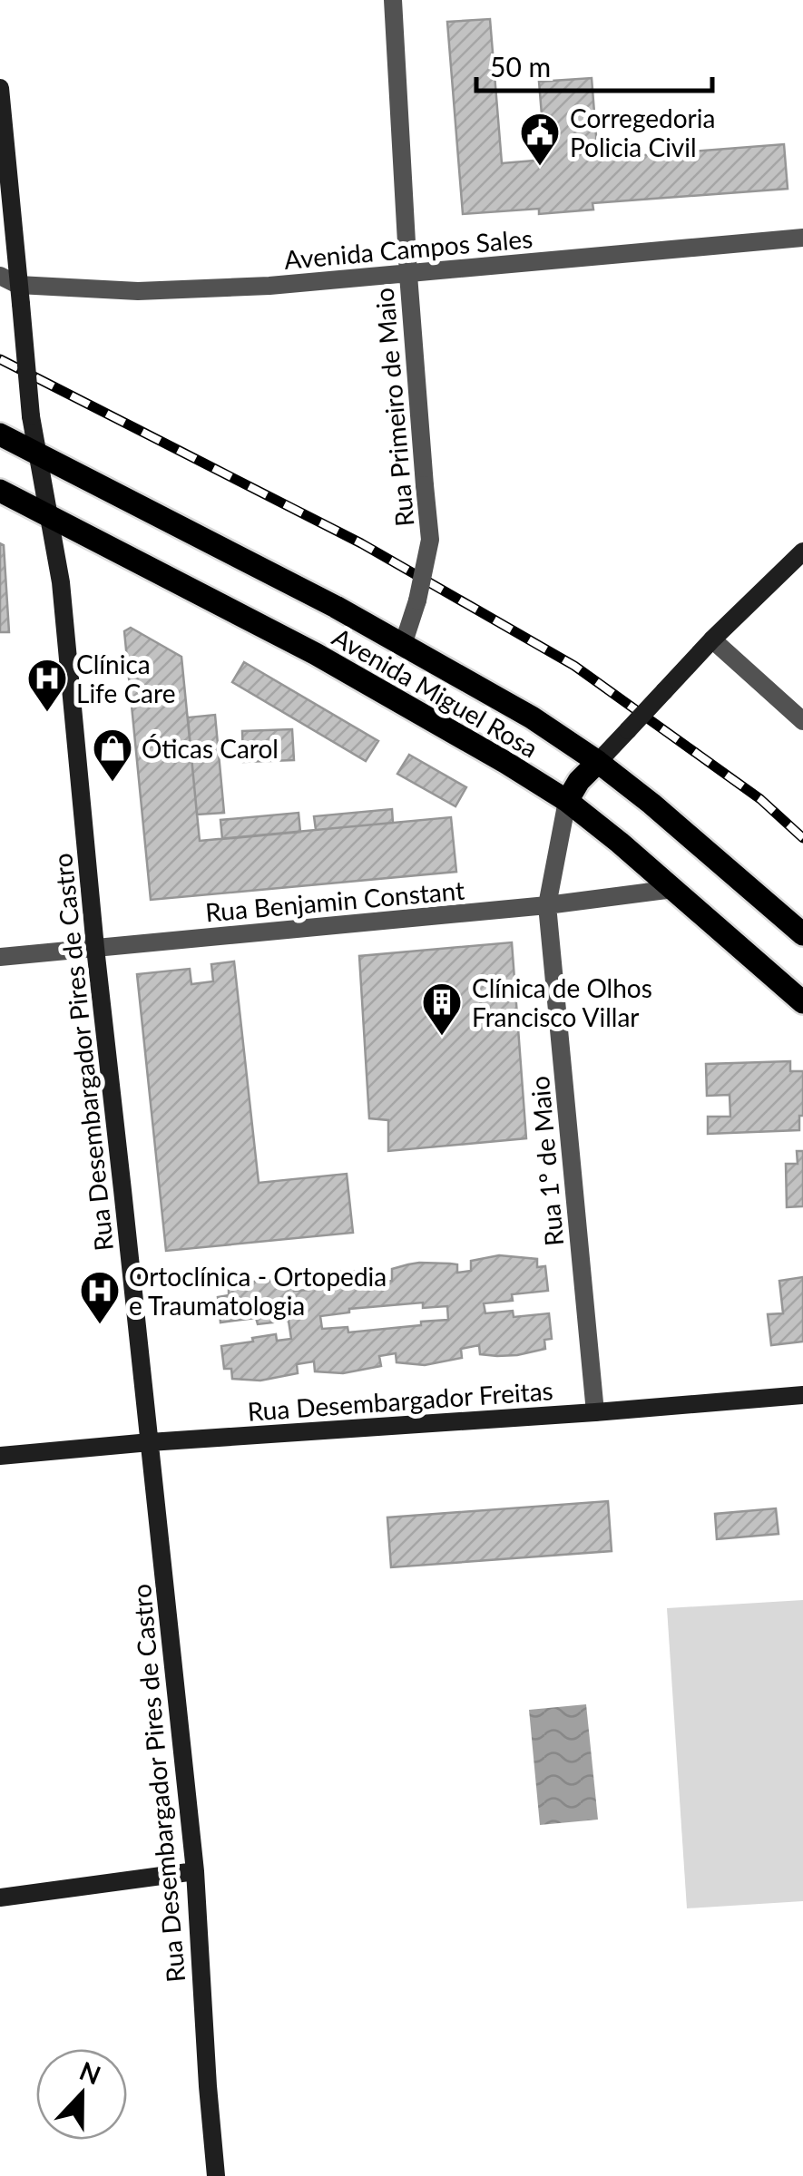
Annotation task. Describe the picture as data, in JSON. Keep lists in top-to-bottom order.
{
  "streets": {
    "main road": ["Avenida Miguel Rosa", "Rua Desembargador Pires de Castro", "Rua Desembargador Freitas"],
    "street": [
      "Avenida Campos Sales",
      "Rua Primeiro de Maio",
      "Rua Benjamin Constant",
      "Rua 1º de Maio"
    ]
  },
  "crossings": [
    ["Avenida Campos Sales", "Rua Primeiro de Maio"],
    ["Avenida Campos Sales", "Rua Desembargador Pires de Castro"],
    ["Rua Primeiro de Maio", "Avenida Miguel Rosa"],
    ["Avenida Miguel Rosa", "Rua Benjamin Constant"],
    ["Avenida Miguel Rosa", "Rua Desembargador Pires de Castro"],
    ["Rua Benjamin Constant", "Rua Desembargador Pires de Castro"],
    ["Rua Benjamin Constant", "Rua 1º de Maio"],
    ["Rua Desembargador Pires de Castro", "Rua Desembargador Freitas"],
    ["Rua 1º de Maio", "Rua Desembargador Freitas"]
  ],
  "places": {
    "public building": ["Corregedoria Policia Civil"],
    "hospital": ["Clínica Life Care", "Ortoclínica - Ortopedia e Traumatologia"],
    "shop": ["Óticas Carol"],
    "building": ["Clínica de Olhos Francisco Villar"]
  },
  "scale_bar": "50 m",
  "north": "top"
}
